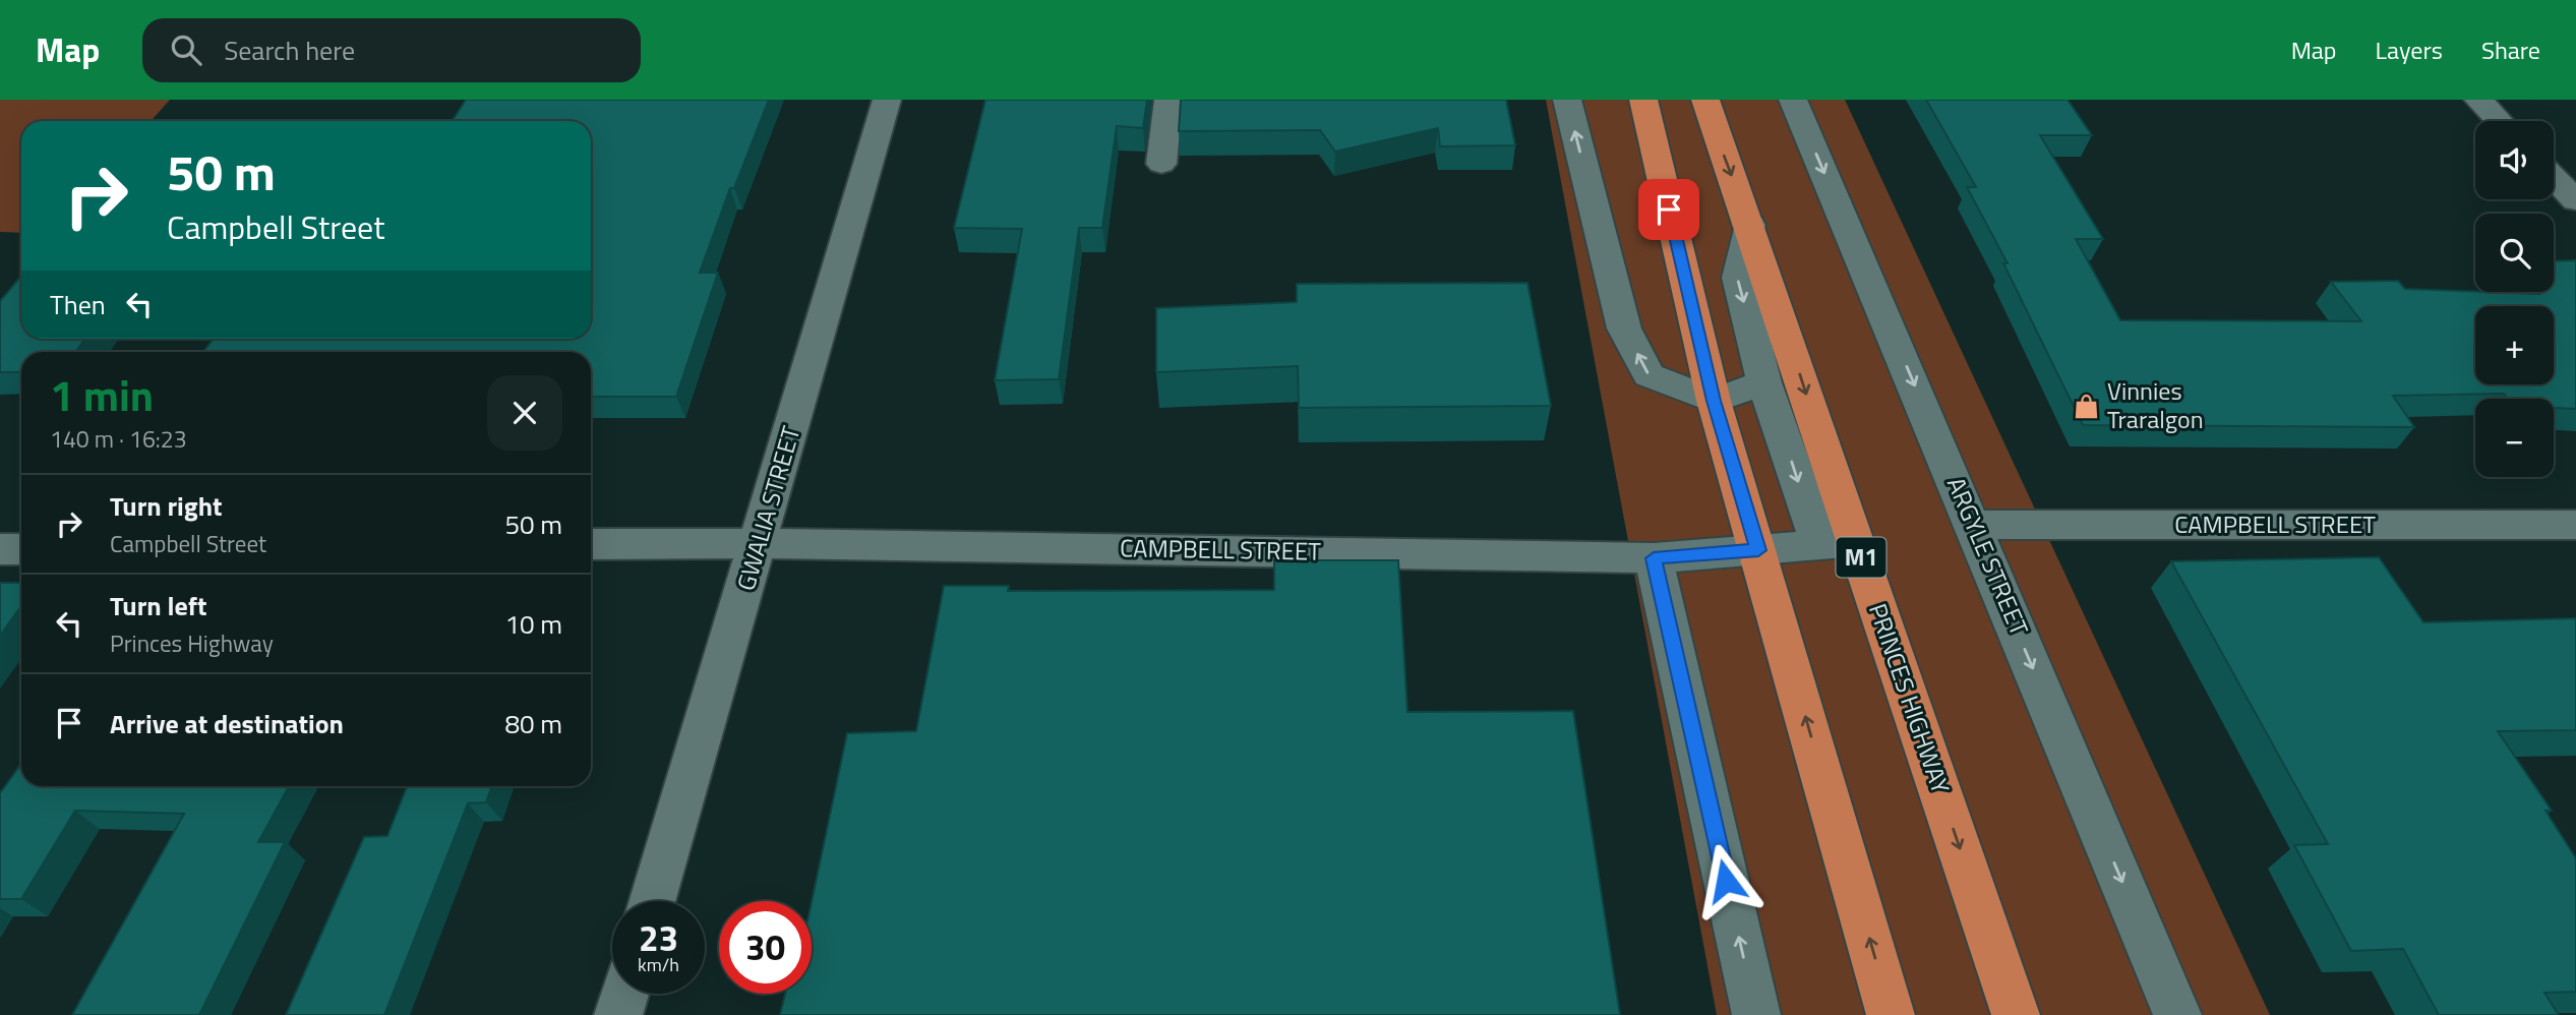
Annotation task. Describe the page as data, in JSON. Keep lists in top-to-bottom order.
{
  "streets": {
    "highway": ["M1", "PRINCES HIGHWAY"],
    "street": ["GWALIA STREET", "CAMPBELL STREET", "ARGYLE STREET"]
  },
  "crossings": [
    ["GWALIA STREET", "CAMPBELL STREET"],
    ["CAMPBELL STREET", "ARGYLE STREET"],
    ["CAMPBELL STREET", "PRINCES HIGHWAY"]
  ],
  "places": {
    "shop": ["Vinnies Traralgon"]
  },
  "page": {
    "header": "Map",
    "search": "Search here",
    "nav": ["Map", "Layers", "Share"],
    "map_buttons": ["+", "−"],
    "turn": ["50 m", "Campbell Street"],
    "then": "Then",
    "heading": ["1 min", "140 m · 16:23"],
    "list": [
      {
        "name": "Turn right",
        "note": "Campbell Street",
        "value": "50 m"
      },
      {
        "name": "Turn left",
        "note": "Princes Highway",
        "value": "10 m"
      },
      {
        "name": "Arrive at destination",
        "value": "80 m"
      }
    ],
    "speed": "23 km/h",
    "limit": "30"
  }
}
